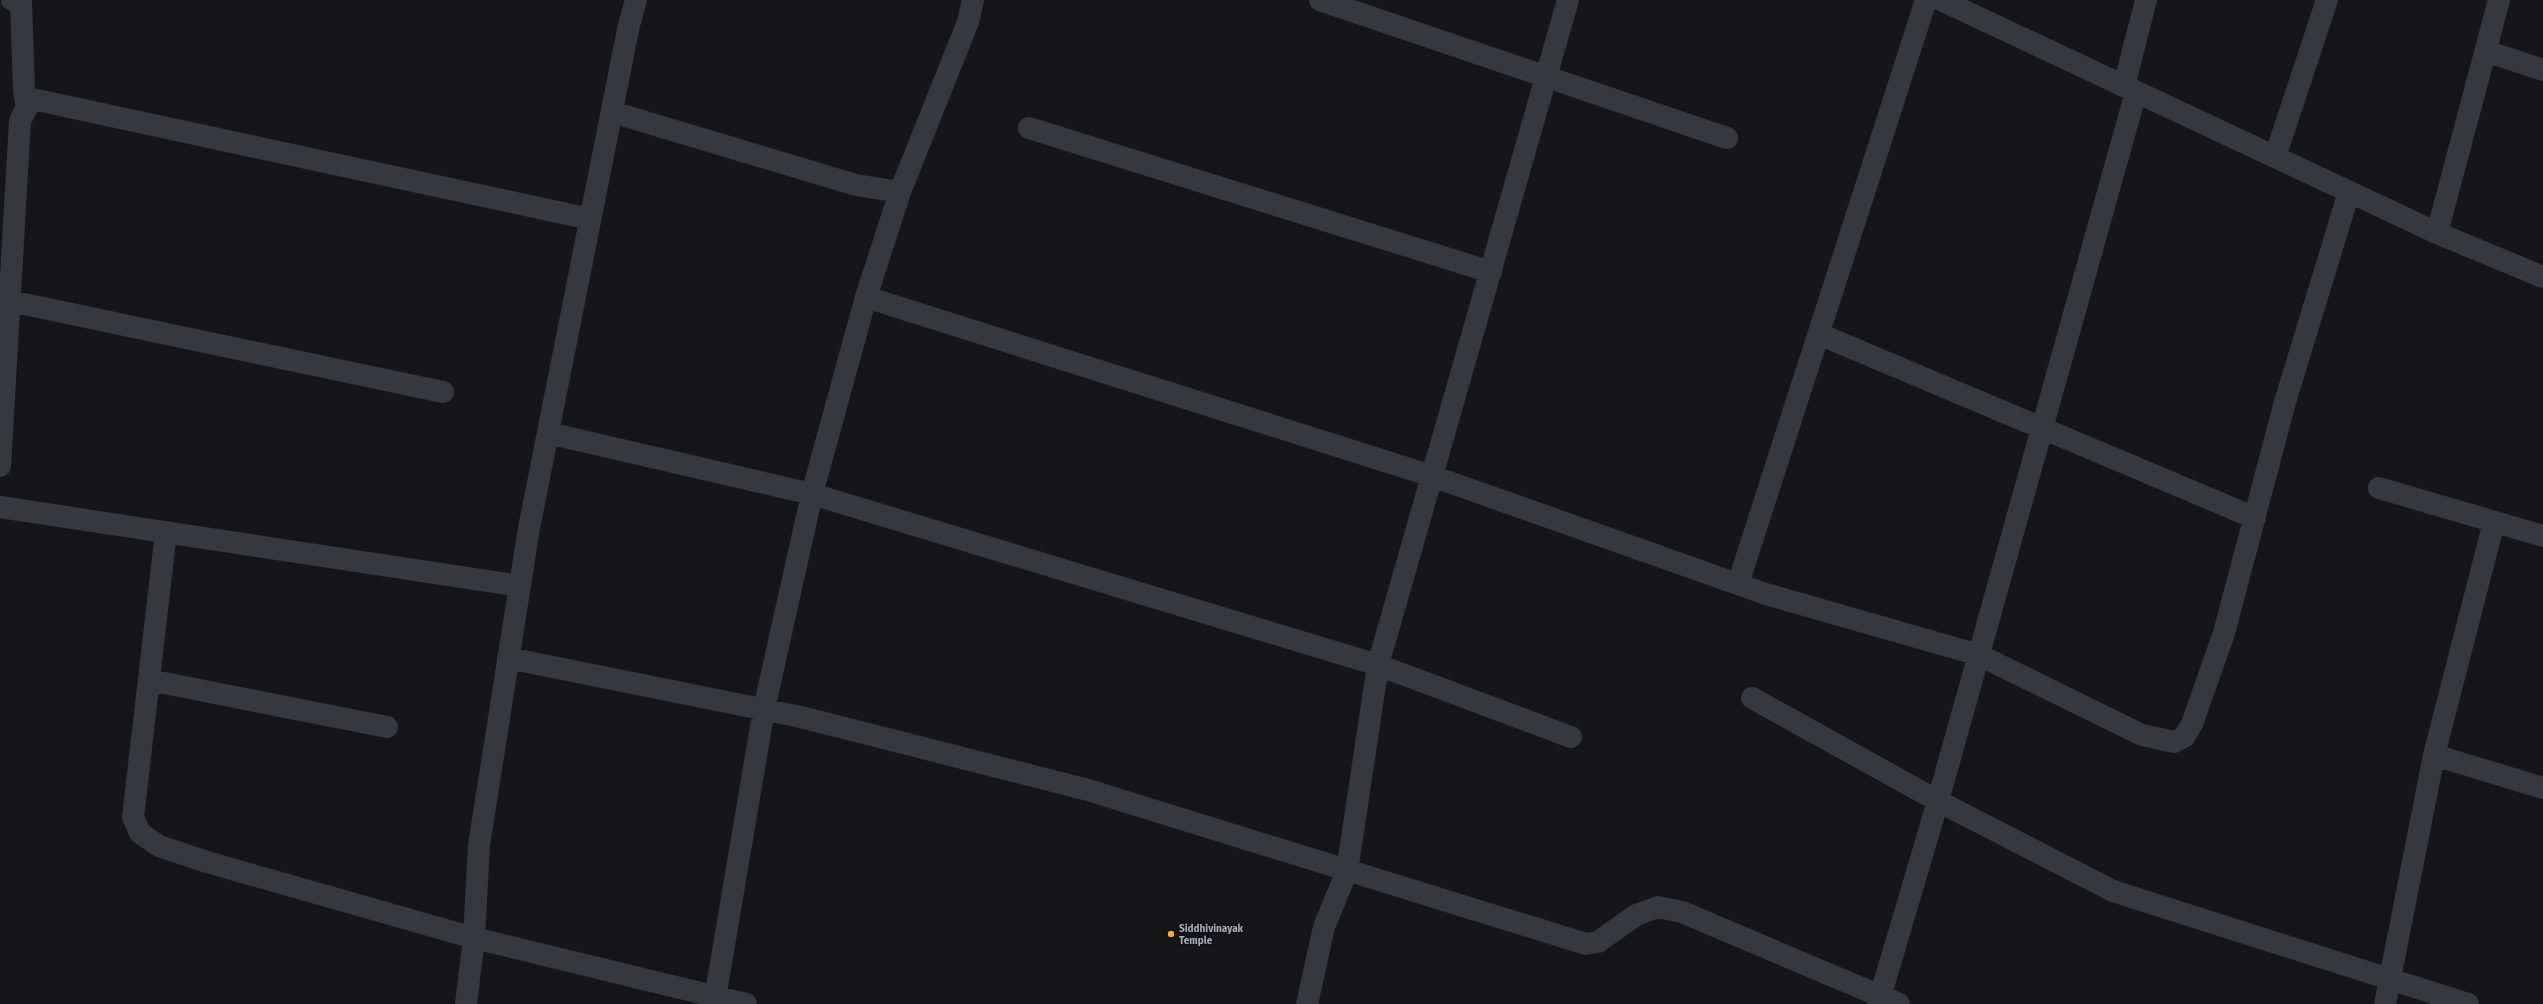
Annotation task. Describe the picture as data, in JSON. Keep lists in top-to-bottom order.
{
  "places": ["Siddhivinayak Temple"]
}
